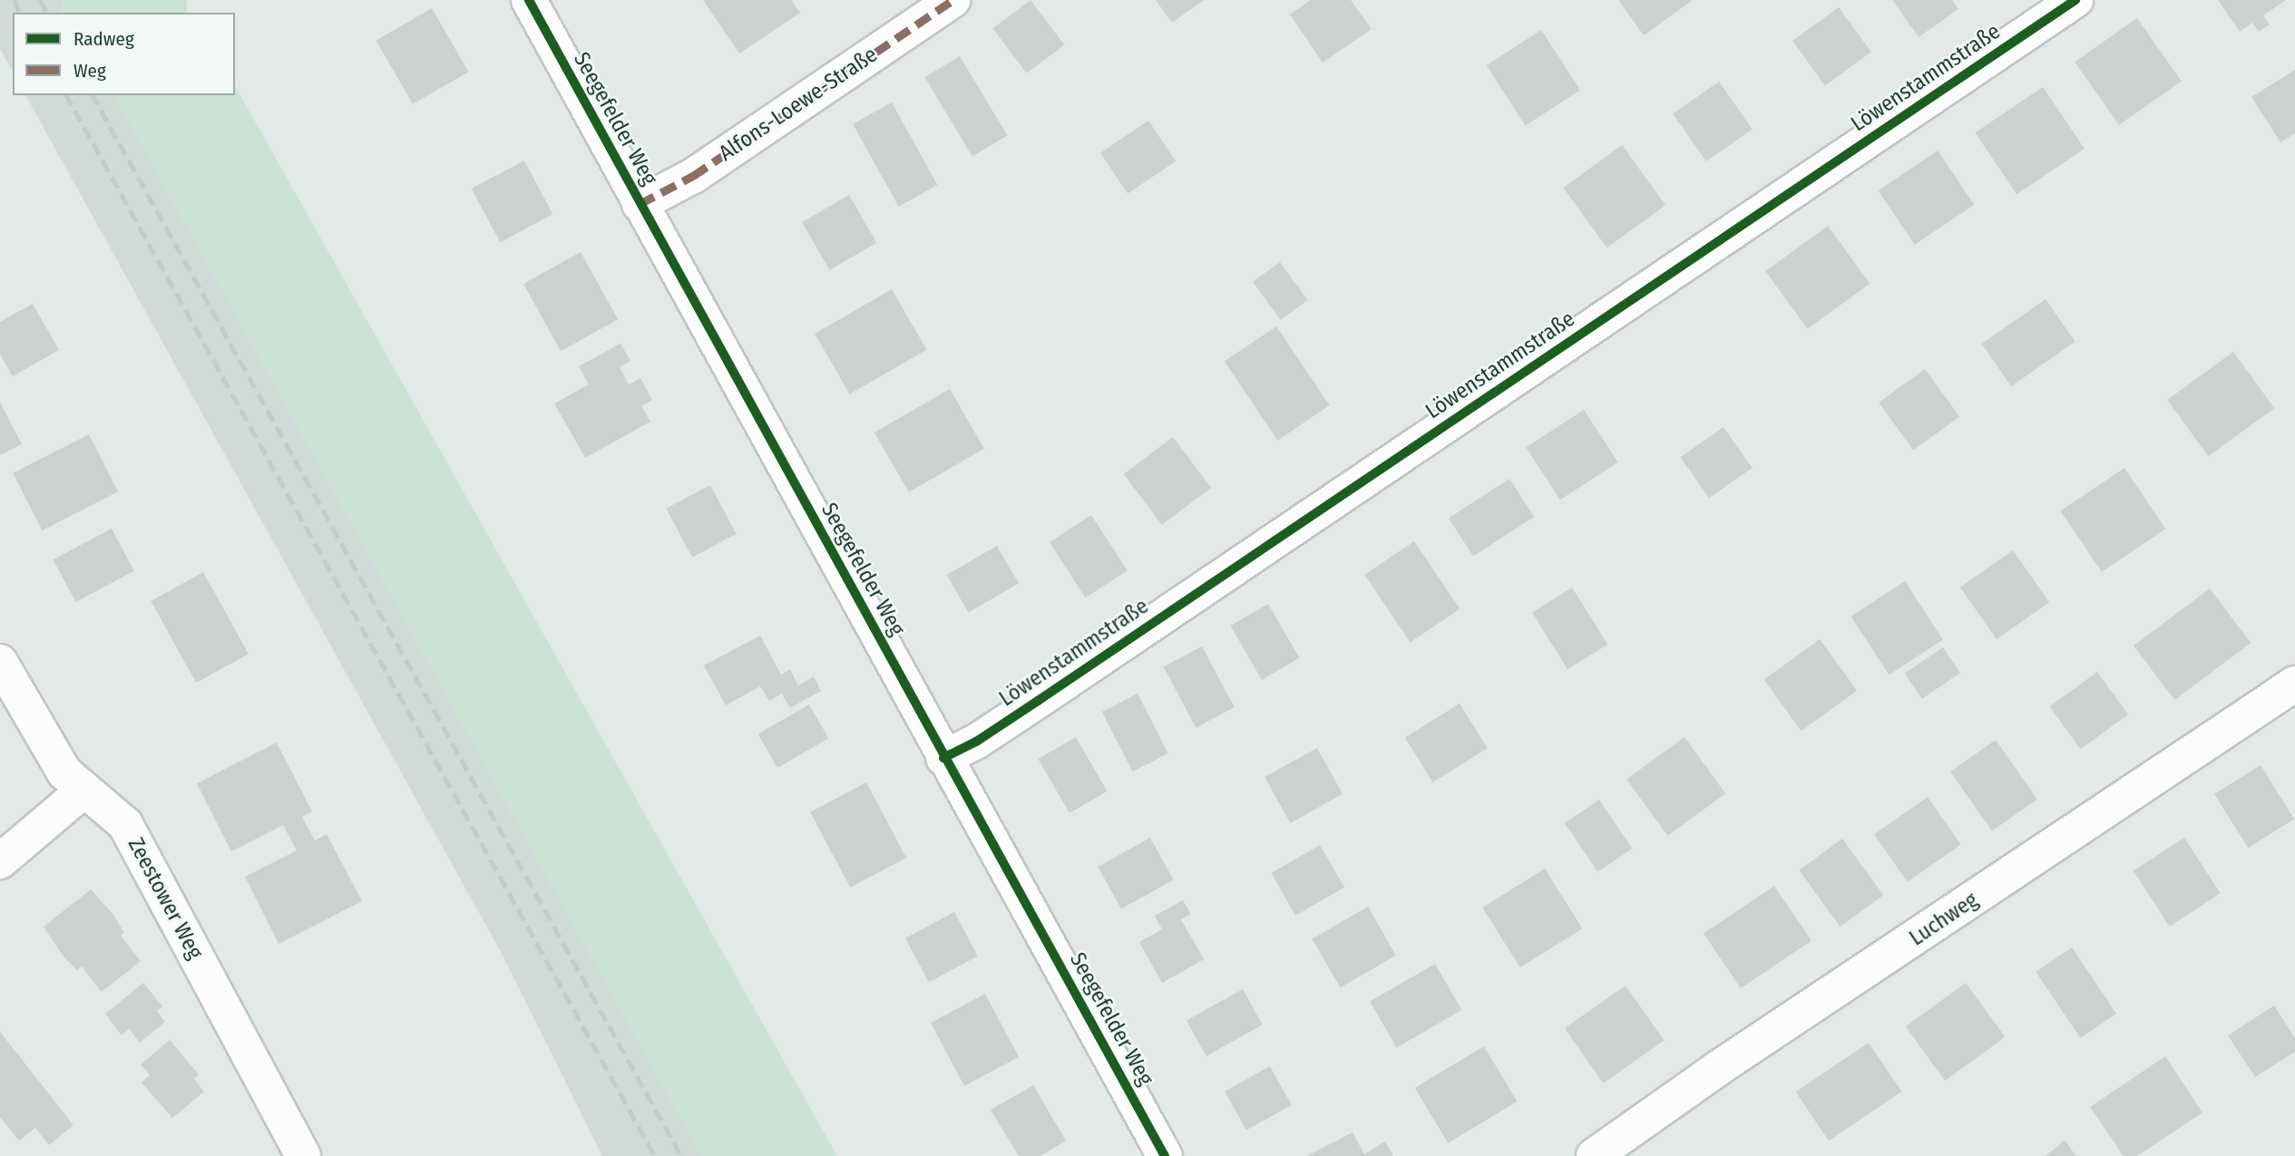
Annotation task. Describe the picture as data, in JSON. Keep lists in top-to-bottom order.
{
  "streets": {
    "street": [
      "Löwenstammstraße",
      "Alfons-Loewe-Straße",
      "Seegefelder Weg",
      "Zeestower Weg",
      "Luchweg"
    ]
  },
  "crossings": [
    ["Löwenstammstraße", "Seegefelder Weg"],
    ["Alfons-Loewe-Straße", "Seegefelder Weg"]
  ],
  "legend": ["Radweg", "Weg"]
}
